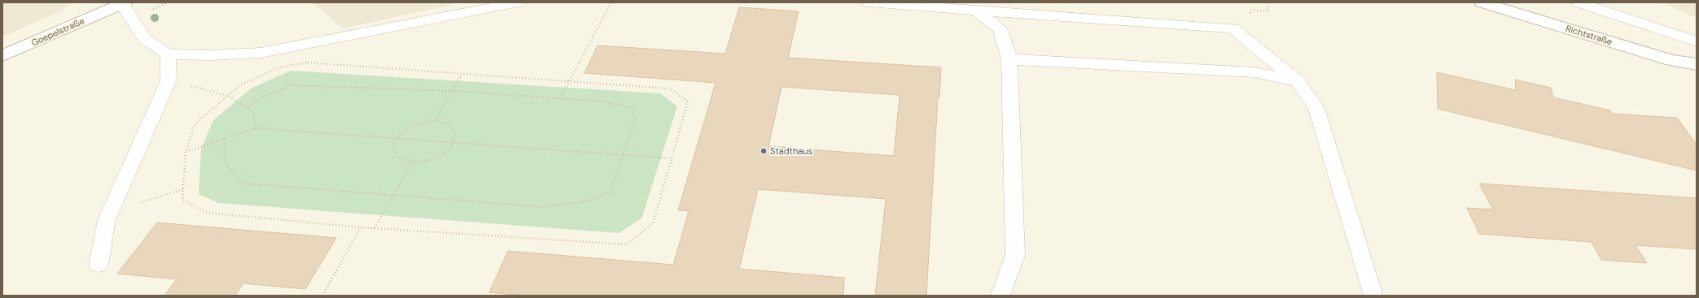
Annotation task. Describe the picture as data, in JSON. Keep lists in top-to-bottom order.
{
  "streets": {
    "street": ["Goepelstraße", "Richtstraße"]
  },
  "places": ["Stadthaus"]
}
